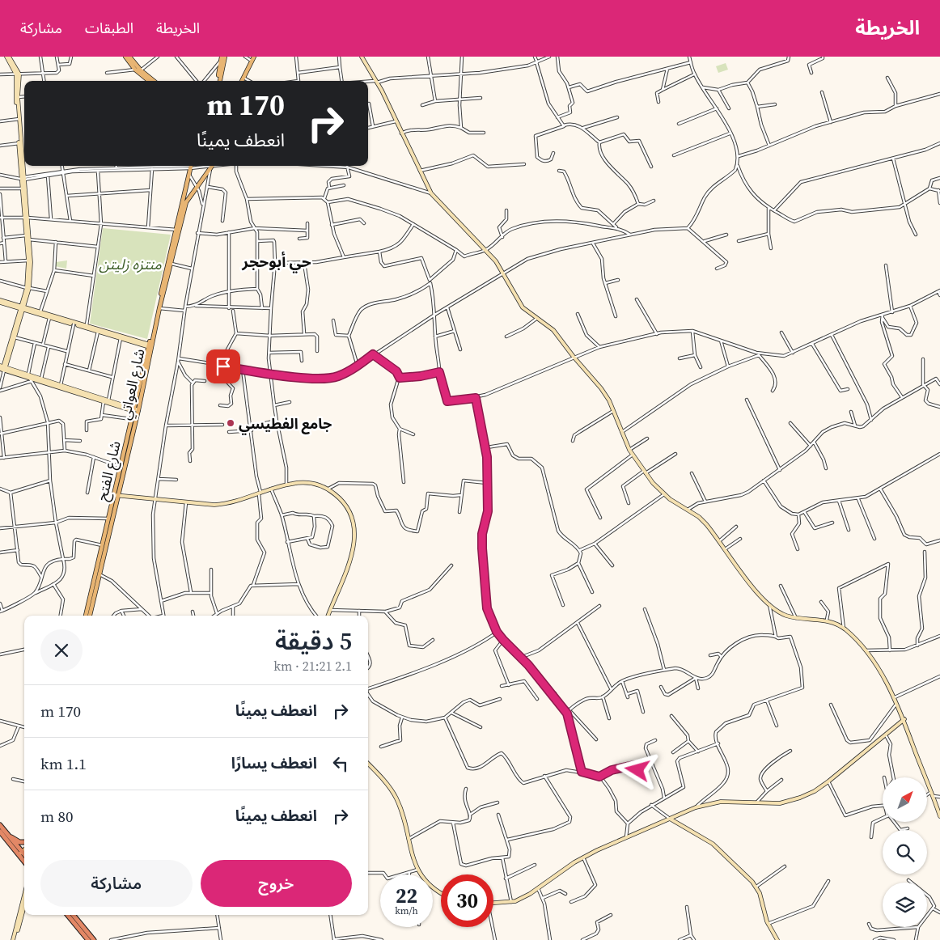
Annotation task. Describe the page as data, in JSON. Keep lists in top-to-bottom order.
{
  "streets": {
    "main road": ["شارع العواتي", "شارع الفتح"]
  },
  "crossings": [
    ["شارع العواتي", "شارع الفتح"]
  ],
  "districts": ["حي أبوحجر"],
  "parks": ["منتزه زليتن"],
  "places": ["جامع الفطيسي"],
  "north": "top right",
  "page": {
    "header": "الخريطة",
    "nav": ["الخريطة", "الطبقات", "مشاركة"],
    "turn": ["170 m", "انعطف يمينًا"],
    "heading": ["5 دقيقة", "2.1 km · 21:21"],
    "list": [
      {
        "name": "انعطف يمينًا",
        "value": "170 m"
      },
      {
        "name": "انعطف يسارًا",
        "value": "1.1 km"
      },
      {
        "name": "انعطف يمينًا",
        "value": "80 m"
      }
    ],
    "buttons": ["خروج", "مشاركة"],
    "speed": "22 km/h",
    "limit": "30"
  }
}
